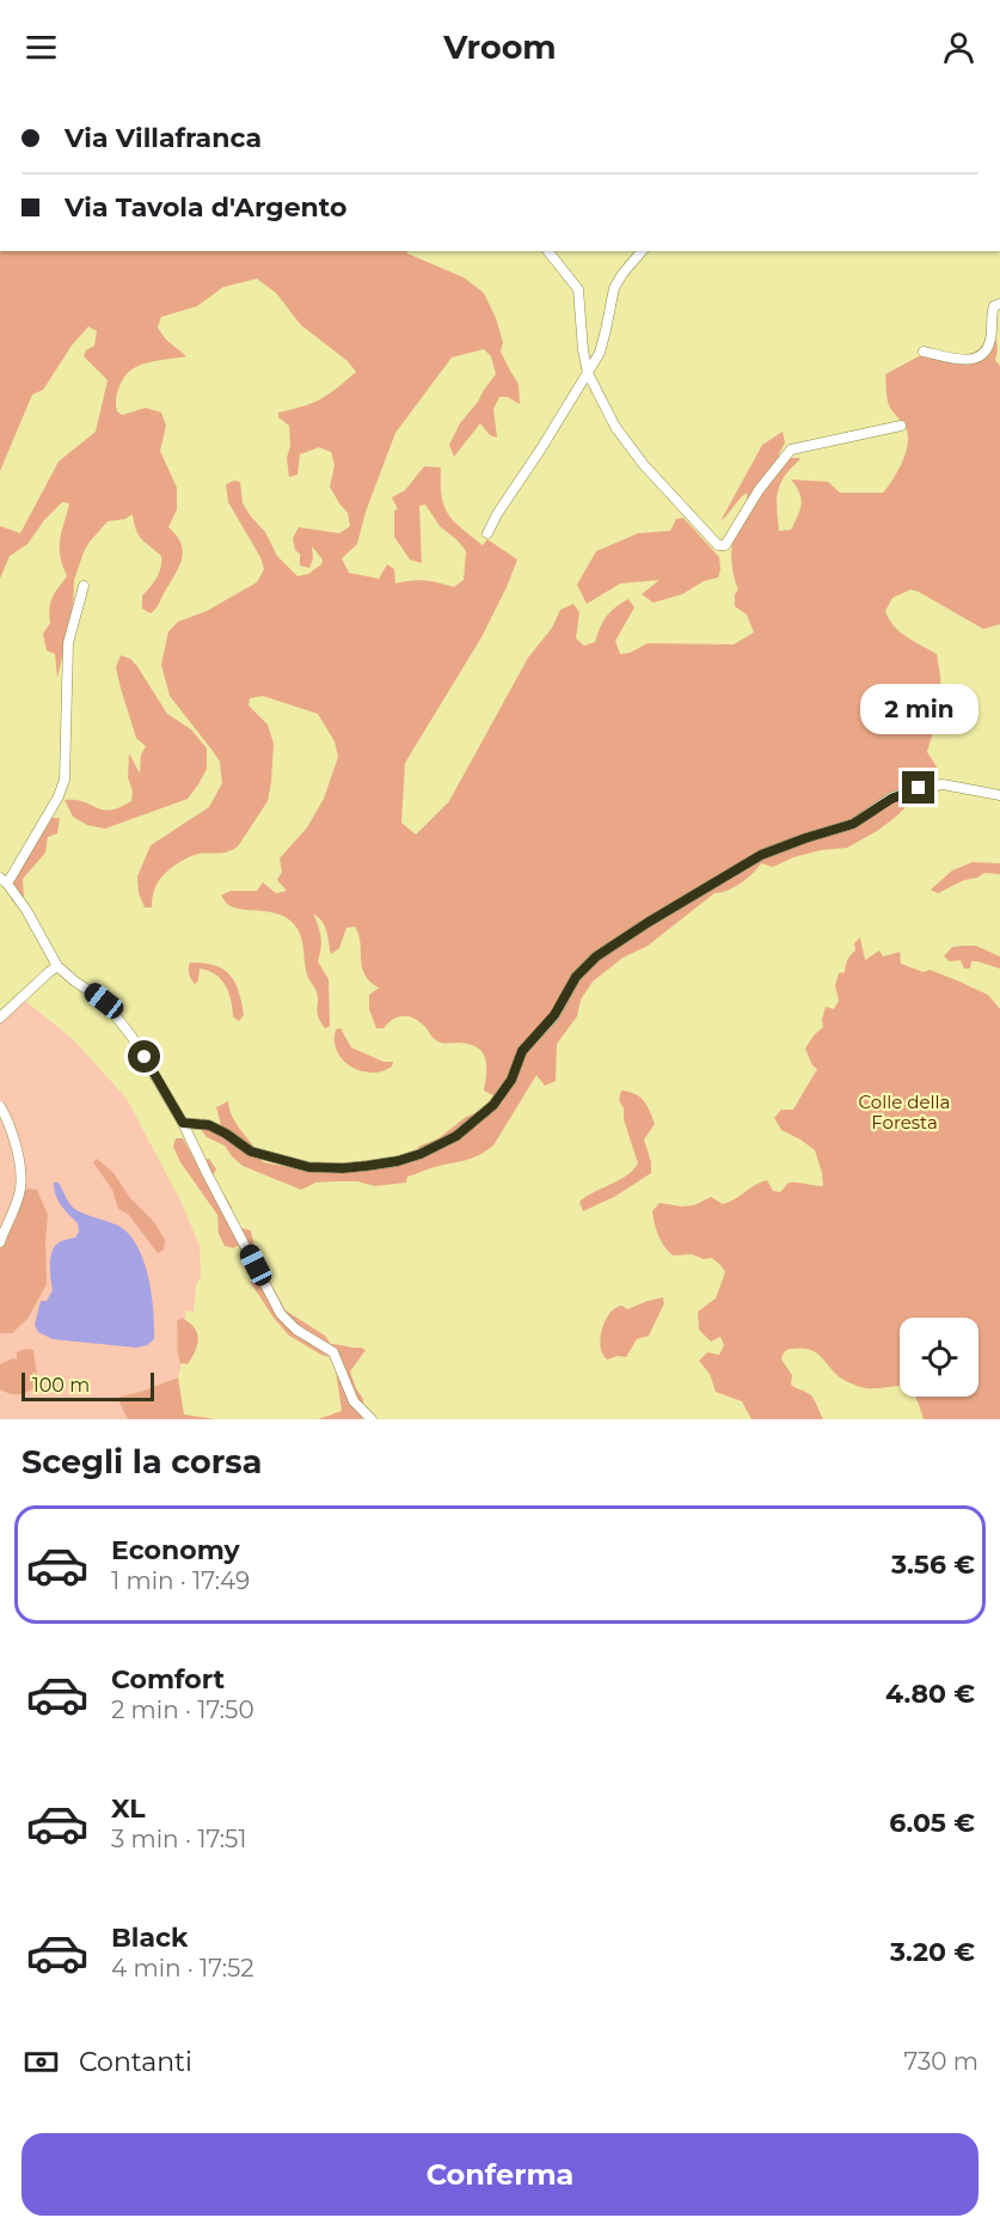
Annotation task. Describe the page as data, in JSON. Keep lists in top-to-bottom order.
{
  "parks": ["Colle della Foresta"],
  "scale_bar": "100 m",
  "page": {
    "header": "Vroom",
    "banner": ["Via Villafranca", "Via Tavola d'Argento"],
    "bubble": "2 min",
    "scale": "100 m",
    "heading": "Scegli la corsa",
    "list": [
      {
        "name": "Economy",
        "note": "1 min · 17:49",
        "value": "3.56 €"
      },
      {
        "name": "Comfort",
        "note": "2 min · 17:50",
        "value": "4.80 €"
      },
      {
        "name": "XL",
        "note": "3 min · 17:51",
        "value": "6.05 €"
      },
      {
        "name": "Black",
        "note": "4 min · 17:52",
        "value": "3.20 €"
      }
    ],
    "pay": ["Contanti", "730 m"],
    "buttons": "Conferma"
  }
}
